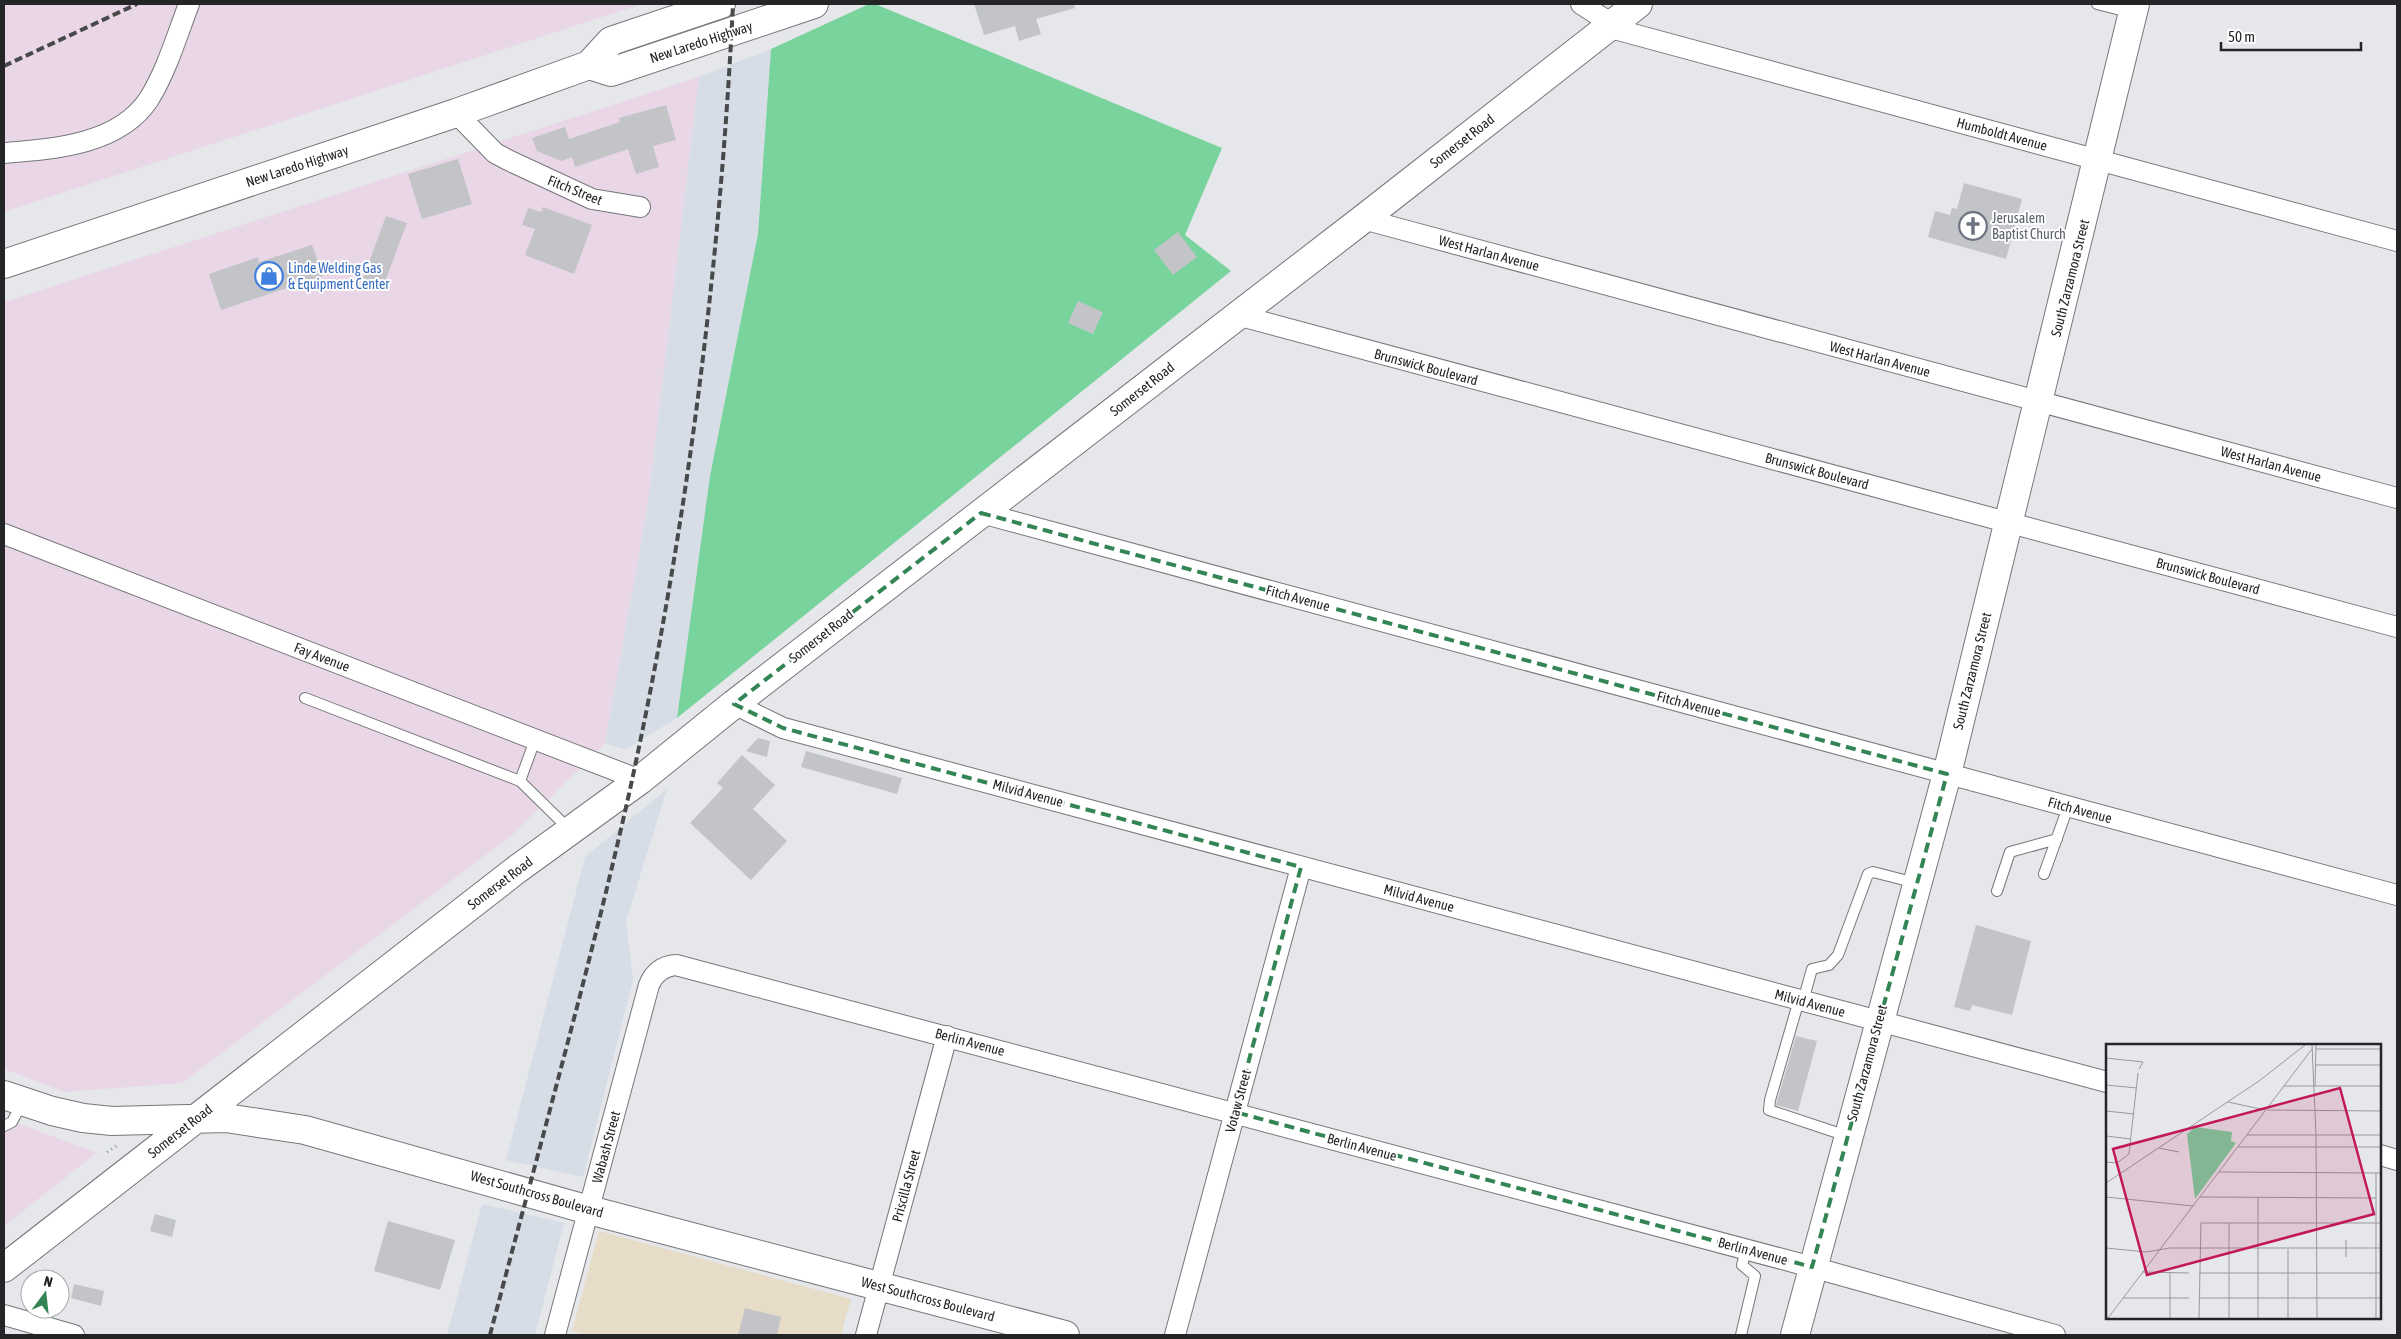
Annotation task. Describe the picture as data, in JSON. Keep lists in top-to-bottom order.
{
  "streets": {
    "main road": [
      "New Laredo Highway",
      "Somerset Road",
      "South Zarzamora Street",
      "West Southcross Boulevard"
    ],
    "street": [
      "Humboldt Avenue",
      "Fitch Street",
      "West Harlan Avenue",
      "Brunswick Boulevard",
      "Fitch Avenue",
      "Fay Avenue",
      "Milvid Avenue",
      "Berlin Avenue",
      "Votaw Street",
      "Wabash Street",
      "Priscilla Street"
    ]
  },
  "crossings": [
    ["New Laredo Highway", "Fitch Street"],
    ["Humboldt Avenue", "Somerset Road"],
    ["Humboldt Avenue", "South Zarzamora Street"],
    ["Somerset Road", "West Harlan Avenue"],
    ["Somerset Road", "Brunswick Boulevard"],
    ["Somerset Road", "Fitch Avenue"],
    ["Somerset Road", "Fay Avenue"],
    ["Somerset Road", "Milvid Avenue"],
    ["Somerset Road", "West Southcross Boulevard"],
    ["West Harlan Avenue", "South Zarzamora Street"],
    ["South Zarzamora Street", "Brunswick Boulevard"],
    ["South Zarzamora Street", "Fitch Avenue"],
    ["South Zarzamora Street", "Milvid Avenue"],
    ["South Zarzamora Street", "Berlin Avenue"],
    ["Milvid Avenue", "Votaw Street"],
    ["Berlin Avenue", "Votaw Street"],
    ["Berlin Avenue", "Wabash Street"],
    ["Berlin Avenue", "Priscilla Street"],
    ["Wabash Street", "West Southcross Boulevard"],
    ["Priscilla Street", "West Southcross Boulevard"]
  ],
  "places": {
    "church": ["Jerusalem Baptist Church"],
    "shop": ["Linde Welding Gas & Equipment Center"]
  },
  "scale_bar": "50 m",
  "north": "top"
}
